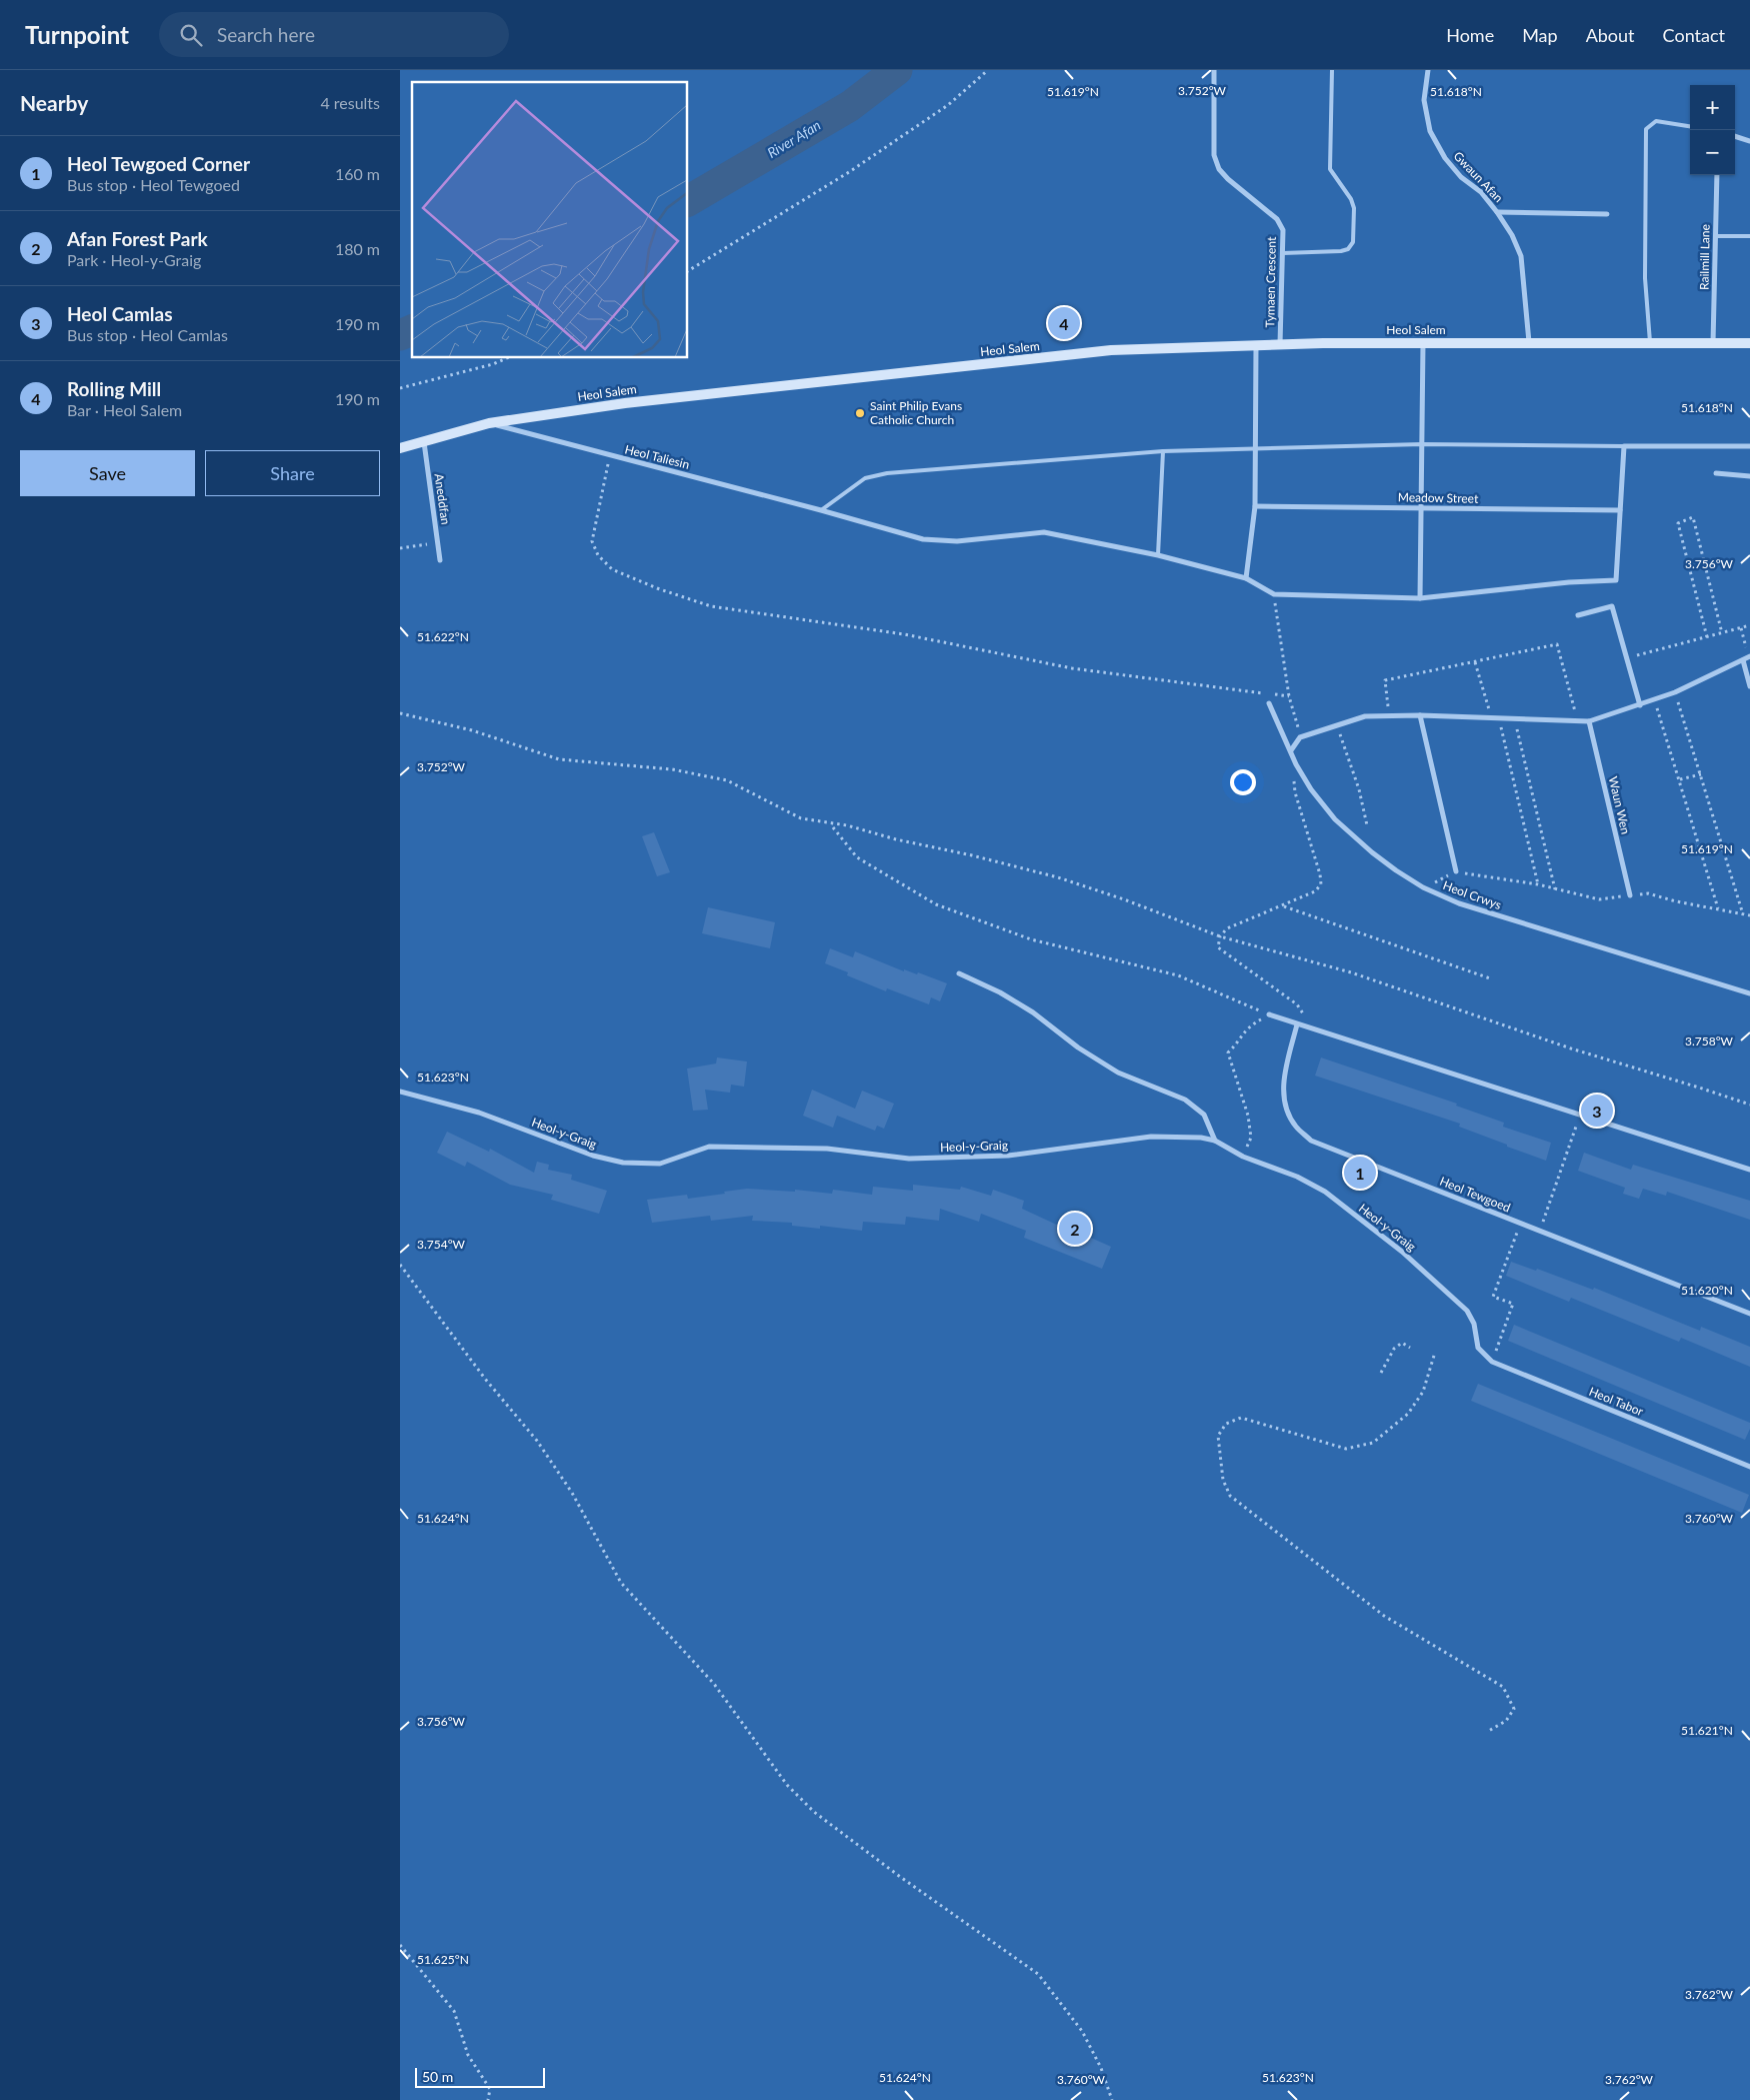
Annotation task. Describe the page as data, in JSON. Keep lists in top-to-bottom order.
{
  "streets": {
    "main road": ["Heol Salem"],
    "street": [
      "Gwaun Afan",
      "Railmill Lane",
      "Tymaen Crescent",
      "Heol Taliesin",
      "Meadow Street",
      "Aneddfan",
      "Waun Wen",
      "Heol Crwys",
      "Heol-y-Graig",
      "Heol Tewgoed",
      "Heol Tabor"
    ]
  },
  "crossings": [
    ["Gwaun Afan", "Heol Salem"],
    ["Railmill Lane", "Heol Salem"],
    ["Tymaen Crescent", "Heol Salem"],
    ["Heol Salem", "Heol Taliesin"],
    ["Heol Salem", "Aneddfan"],
    ["Heol-y-Graig", "Heol Tabor"]
  ],
  "water": ["River Afan"],
  "places": ["Saint Philip Evans Catholic Church"],
  "scale_bar": "50 m",
  "page": {
    "header": "Turnpoint",
    "search": "Search here",
    "nav": [
      "Home",
      "Map",
      "About",
      "Contact"
    ],
    "heading": ["Nearby", "4 results"],
    "map_buttons": ["+", "−"],
    "list": [
      {
        "mark": "1",
        "name": "Heol Tewgoed Corner",
        "note": "Bus stop · Heol Tewgoed",
        "value": "160 m"
      },
      {
        "mark": "2",
        "name": "Afan Forest Park",
        "note": "Park · Heol-y-Graig",
        "value": "180 m"
      },
      {
        "mark": "3",
        "name": "Heol Camlas",
        "note": "Bus stop · Heol Camlas",
        "value": "190 m"
      },
      {
        "mark": "4",
        "name": "Rolling Mill",
        "note": "Bar · Heol Salem",
        "value": "190 m"
      }
    ],
    "pins": [
      "4",
      "3",
      "1",
      "2"
    ],
    "buttons": ["Save", "Share"],
    "scale": "50 m"
  },
  "coordinates": [
    "3.752°W",
    "51.619°N",
    "51.618°N",
    "3.756°W",
    "51.622°N",
    "3.758°W",
    "51.623°N",
    "3.754°W",
    "51.620°N",
    "3.760°W",
    "51.624°N",
    "51.621°N",
    "51.625°N",
    "3.762°W"
  ]
}
